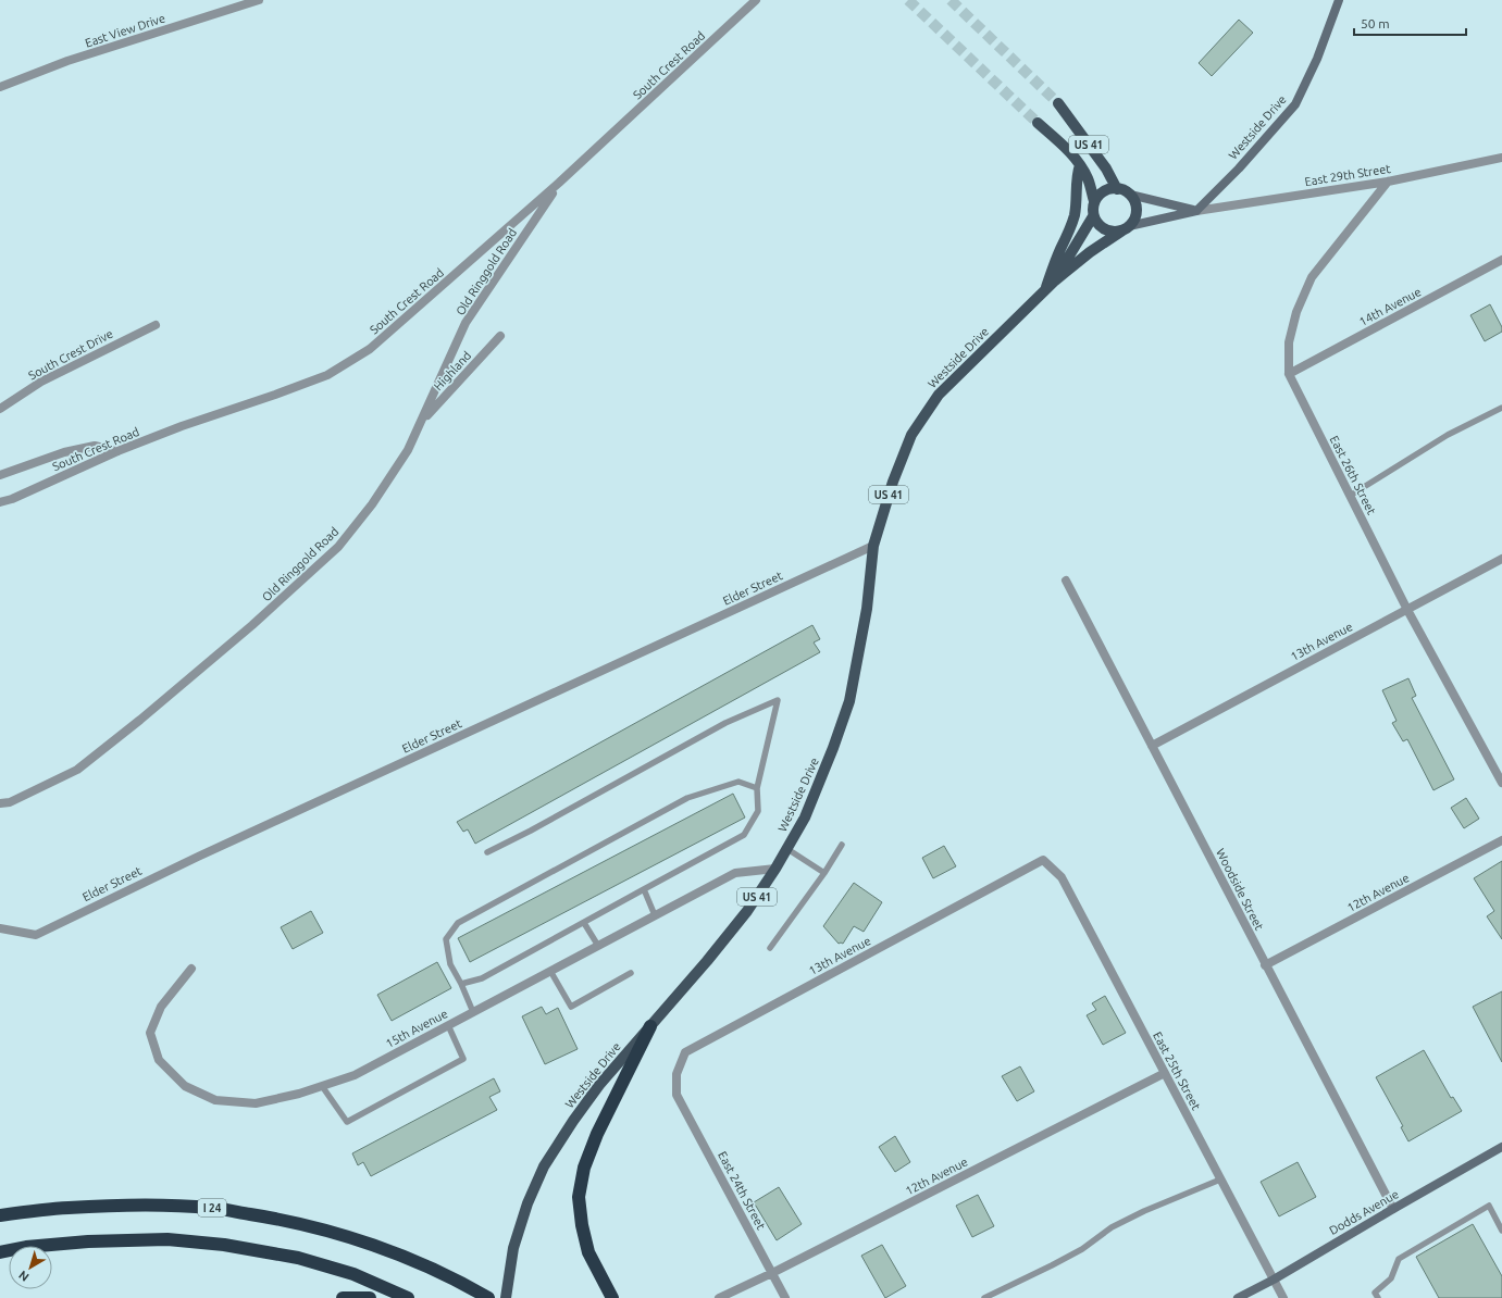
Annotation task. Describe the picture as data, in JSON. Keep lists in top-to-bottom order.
{
  "streets": {
    "highway": ["I 24"],
    "main road": ["Westside Drive", "US 41"],
    "street": [
      "East View Drive",
      "South Crest Road",
      "East 29th Street",
      "Old Ringgold Road",
      "14th Avenue",
      "South Crest Drive",
      "Highland",
      "East 26th Street",
      "Elder Street",
      "13th Avenue",
      "Woodside Street",
      "12th Avenue",
      "15th Avenue",
      "East 25th Street",
      "East 24th Street",
      "Dodds Avenue"
    ]
  },
  "crossings": [
    ["South Crest Road", "Old Ringgold Road"],
    ["Westside Drive", "US 41"],
    ["Westside Drive", "East 29th Street"],
    ["Westside Drive", "Elder Street"],
    ["Westside Drive", "15th Avenue"],
    ["US 41", "East 29th Street"],
    ["East 29th Street", "East 26th Street"],
    ["Old Ringgold Road", "Highland"],
    ["14th Avenue", "East 26th Street"],
    ["East 26th Street", "13th Avenue"],
    ["13th Avenue", "Woodside Street"],
    ["13th Avenue", "East 25th Street"],
    ["13th Avenue", "East 24th Street"],
    ["Woodside Street", "12th Avenue"],
    ["Woodside Street", "Dodds Avenue"],
    ["12th Avenue", "East 25th Street"],
    ["12th Avenue", "East 24th Street"],
    ["East 25th Street", "Dodds Avenue"]
  ],
  "scale_bar": "50 m",
  "north": "bottom left"
}
